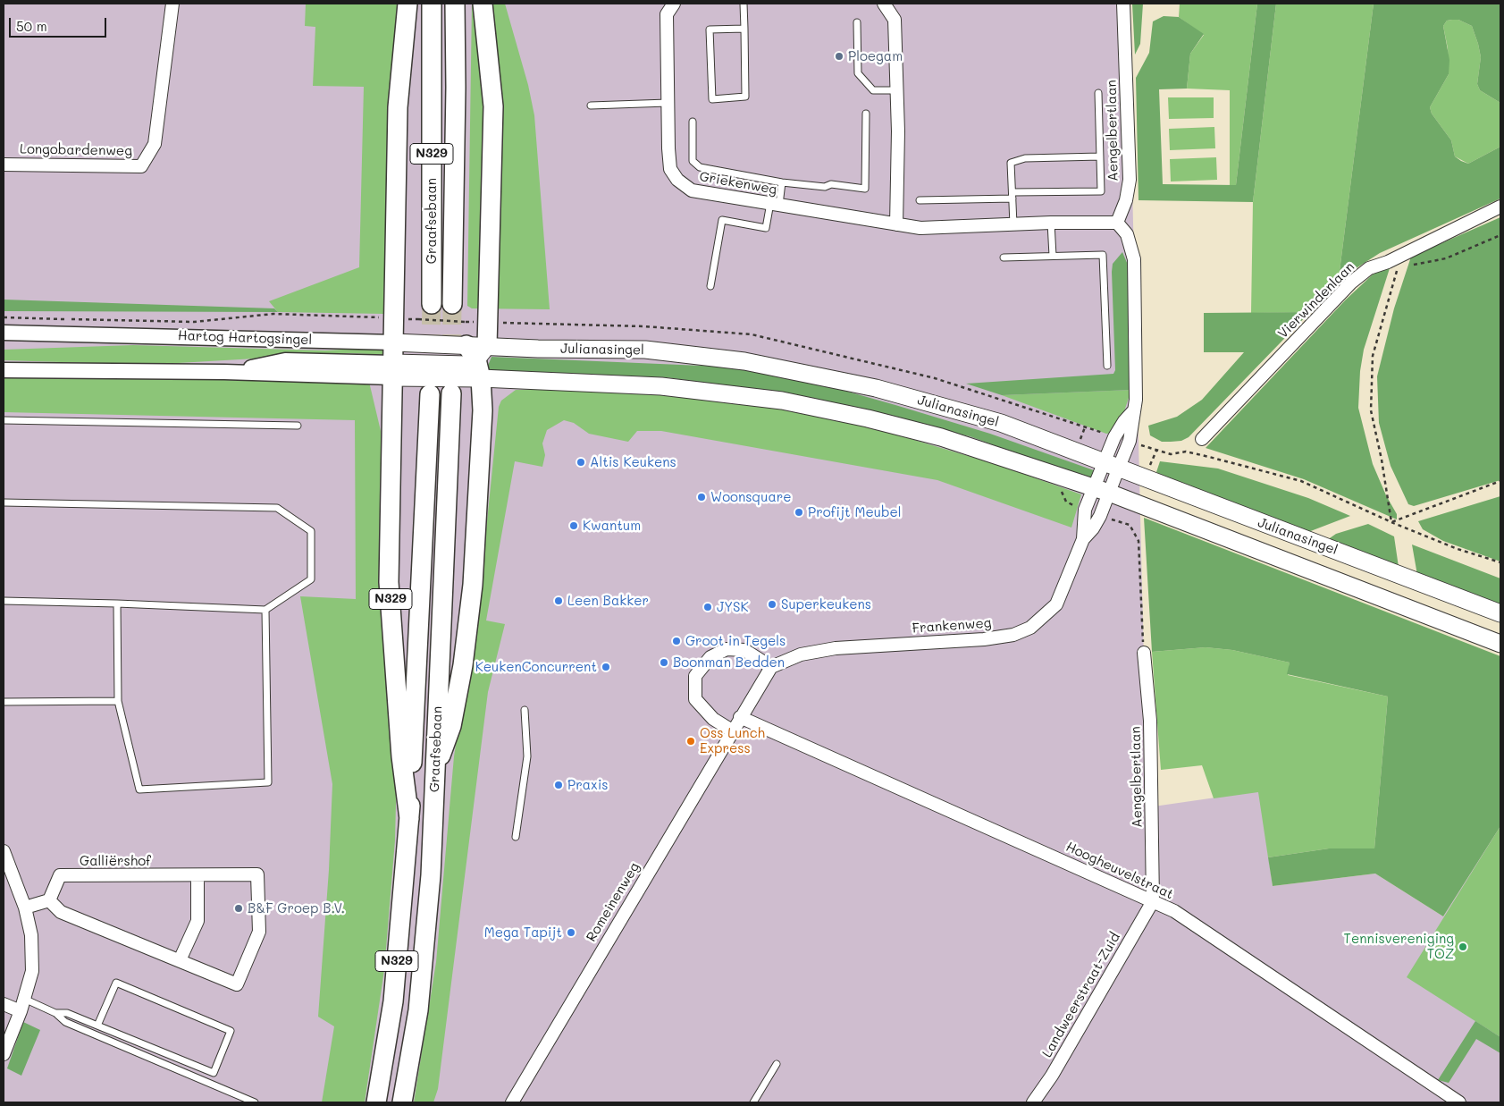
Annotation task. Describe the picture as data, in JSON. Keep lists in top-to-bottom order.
{
  "streets": {
    "main road": [
      "N329",
      "Graafsebaan",
      "Hartog Hartogsingel",
      "Julianasingel"
    ],
    "street": [
      "Aengelbertlaan",
      "Longobardenweg",
      "Griekenweg",
      "Vierwindenlaan",
      "Frankenweg",
      "Galliërshof",
      "Hoogheuvelstraat",
      "Romeinenweg",
      "Landweerstraat-Zuid"
    ]
  },
  "crossings": [
    ["Aengelbertlaan", "Griekenweg"],
    ["Aengelbertlaan", "Hoogheuvelstraat"],
    ["Aengelbertlaan", "Landweerstraat-Zuid"],
    ["N329", "Graafsebaan"],
    ["N329", "Hartog Hartogsingel"],
    ["N329", "Julianasingel"],
    ["Hartog Hartogsingel", "Julianasingel"],
    ["Julianasingel", "Frankenweg"],
    ["Hoogheuvelstraat", "Romeinenweg"],
    ["Hoogheuvelstraat", "Landweerstraat-Zuid"]
  ],
  "places": [
    "Ploegam",
    "Altis Keukens",
    "Woonsquare",
    "Profijt Meubel",
    "Kwantum",
    "Leen Bakker",
    "Superkeukens",
    "JYSK",
    "Groot in Tegels",
    "Boonman Bedden",
    "KeukenConcurrent",
    "Oss Lunch Express",
    "Praxis",
    "B&F Groep B.V.",
    "Mega Tapijt",
    "Tennisvereniging TOZ"
  ],
  "scale_bar": "50 m"
}
